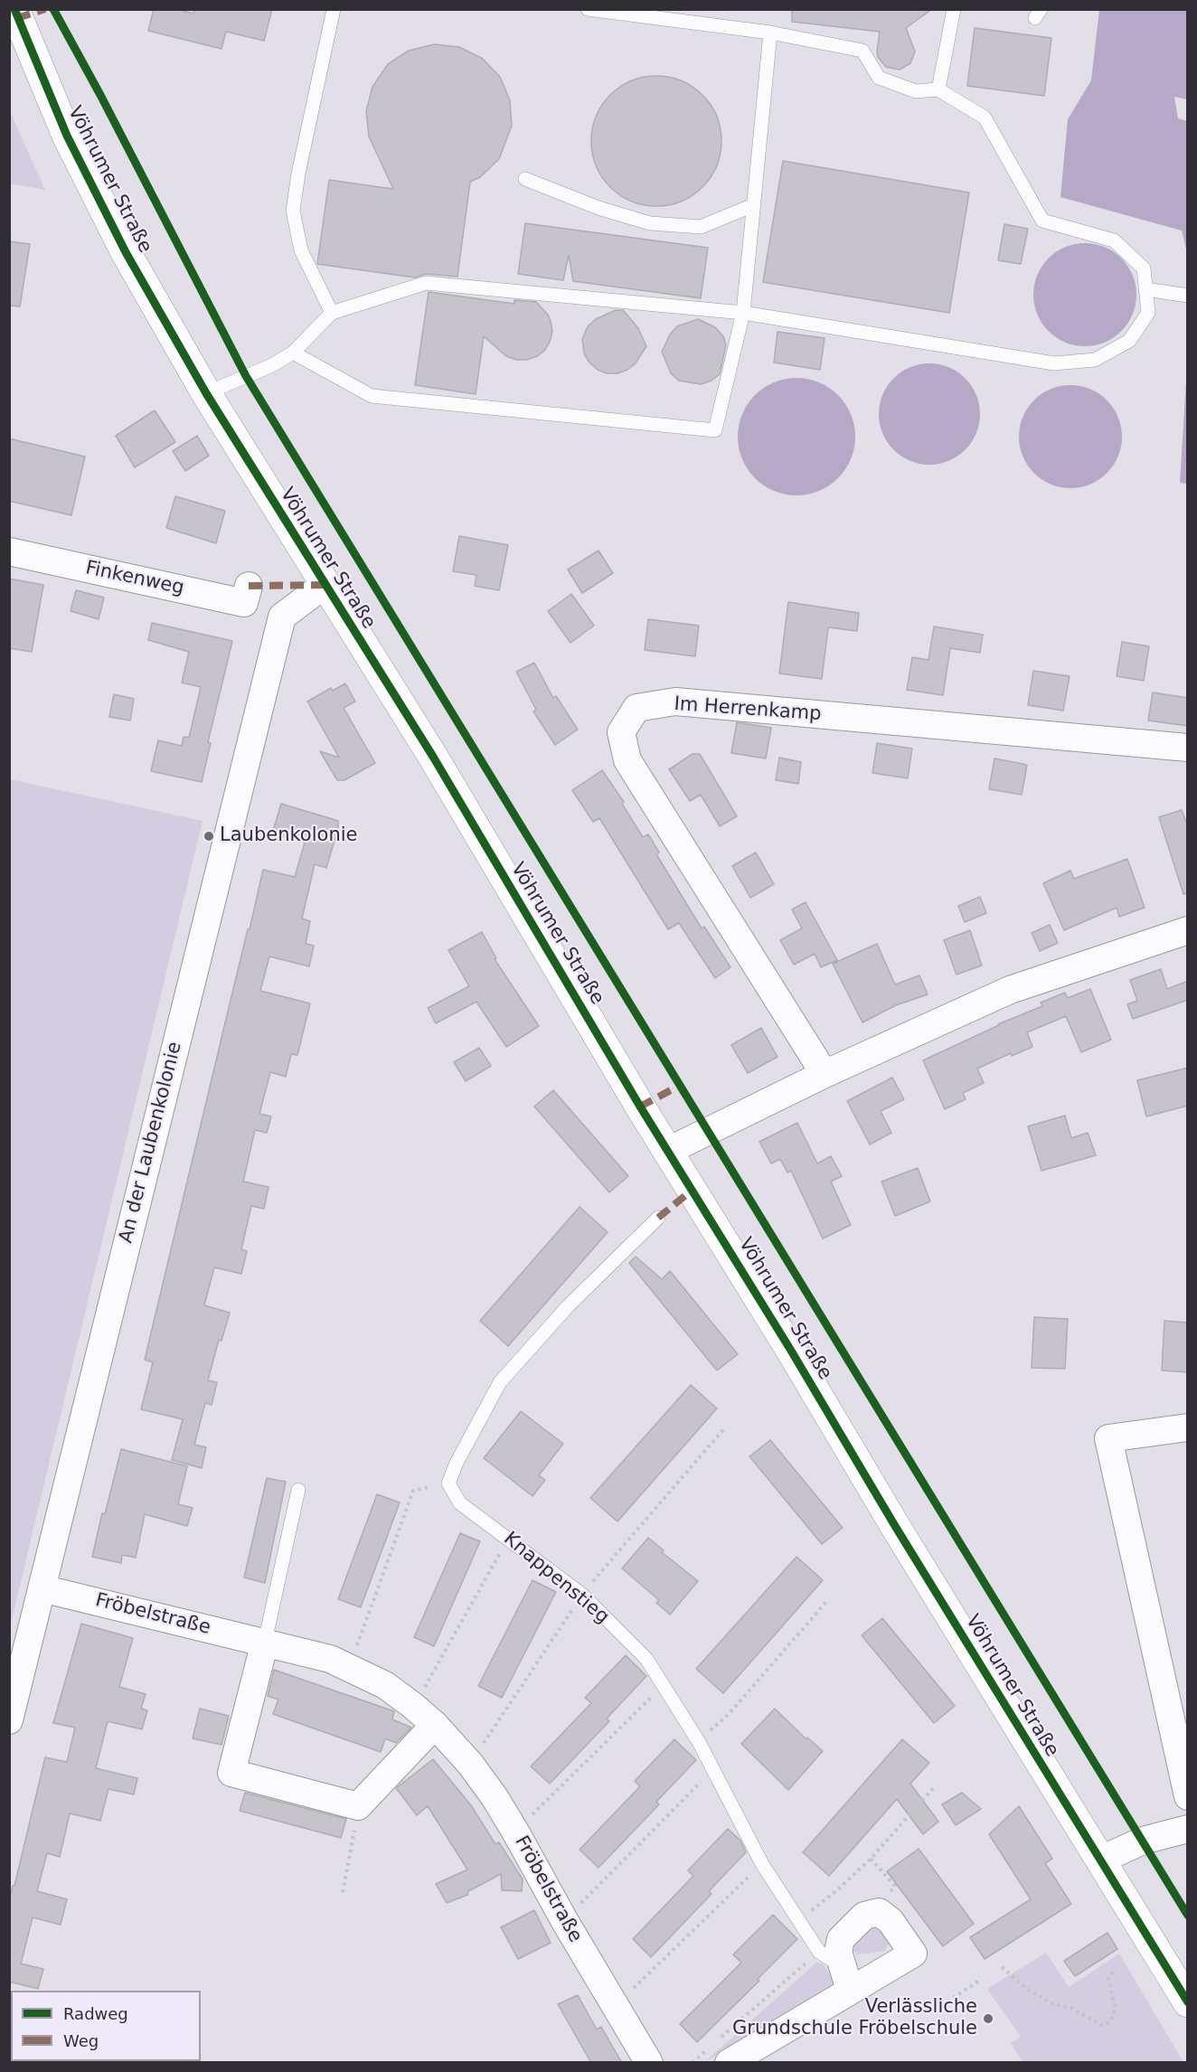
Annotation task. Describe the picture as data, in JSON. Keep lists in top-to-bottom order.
{
  "streets": {
    "main road": ["Vöhrumer Straße"],
    "street": [
      "Finkenweg",
      "Im Herrenkamp",
      "An der Laubenkolonie",
      "Fröbelstraße"
    ],
    "lane": ["Knappenstieg"]
  },
  "crossings": [
    ["Vöhrumer Straße", "An der Laubenkolonie"],
    ["An der Laubenkolonie", "Fröbelstraße"]
  ],
  "places": ["Laubenkolonie", "Verlässliche Grundschule Fröbelschule"],
  "legend": ["Radweg", "Weg"]
}
